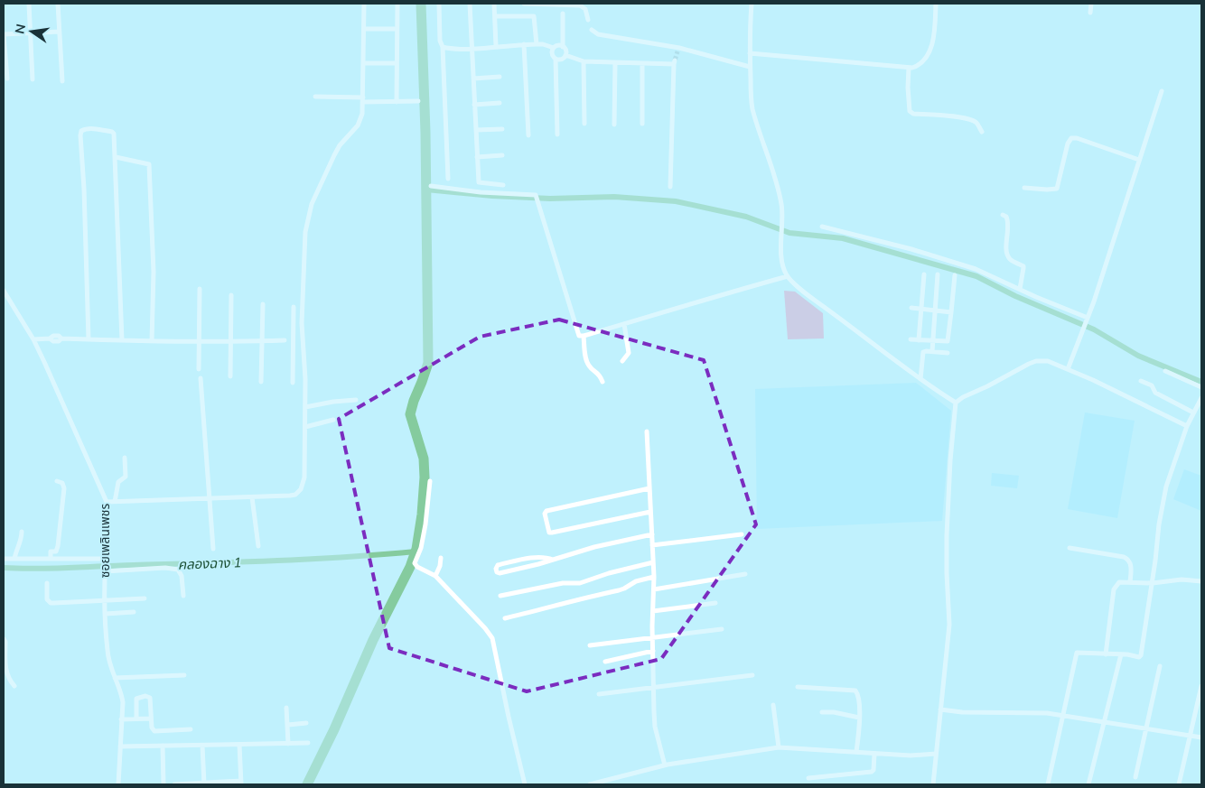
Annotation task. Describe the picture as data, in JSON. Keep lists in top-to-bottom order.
{
  "streets": {
    "street": ["ซอยเพลินเพชร"]
  },
  "water": ["คลองฉาง 1"],
  "north": "left"
}
